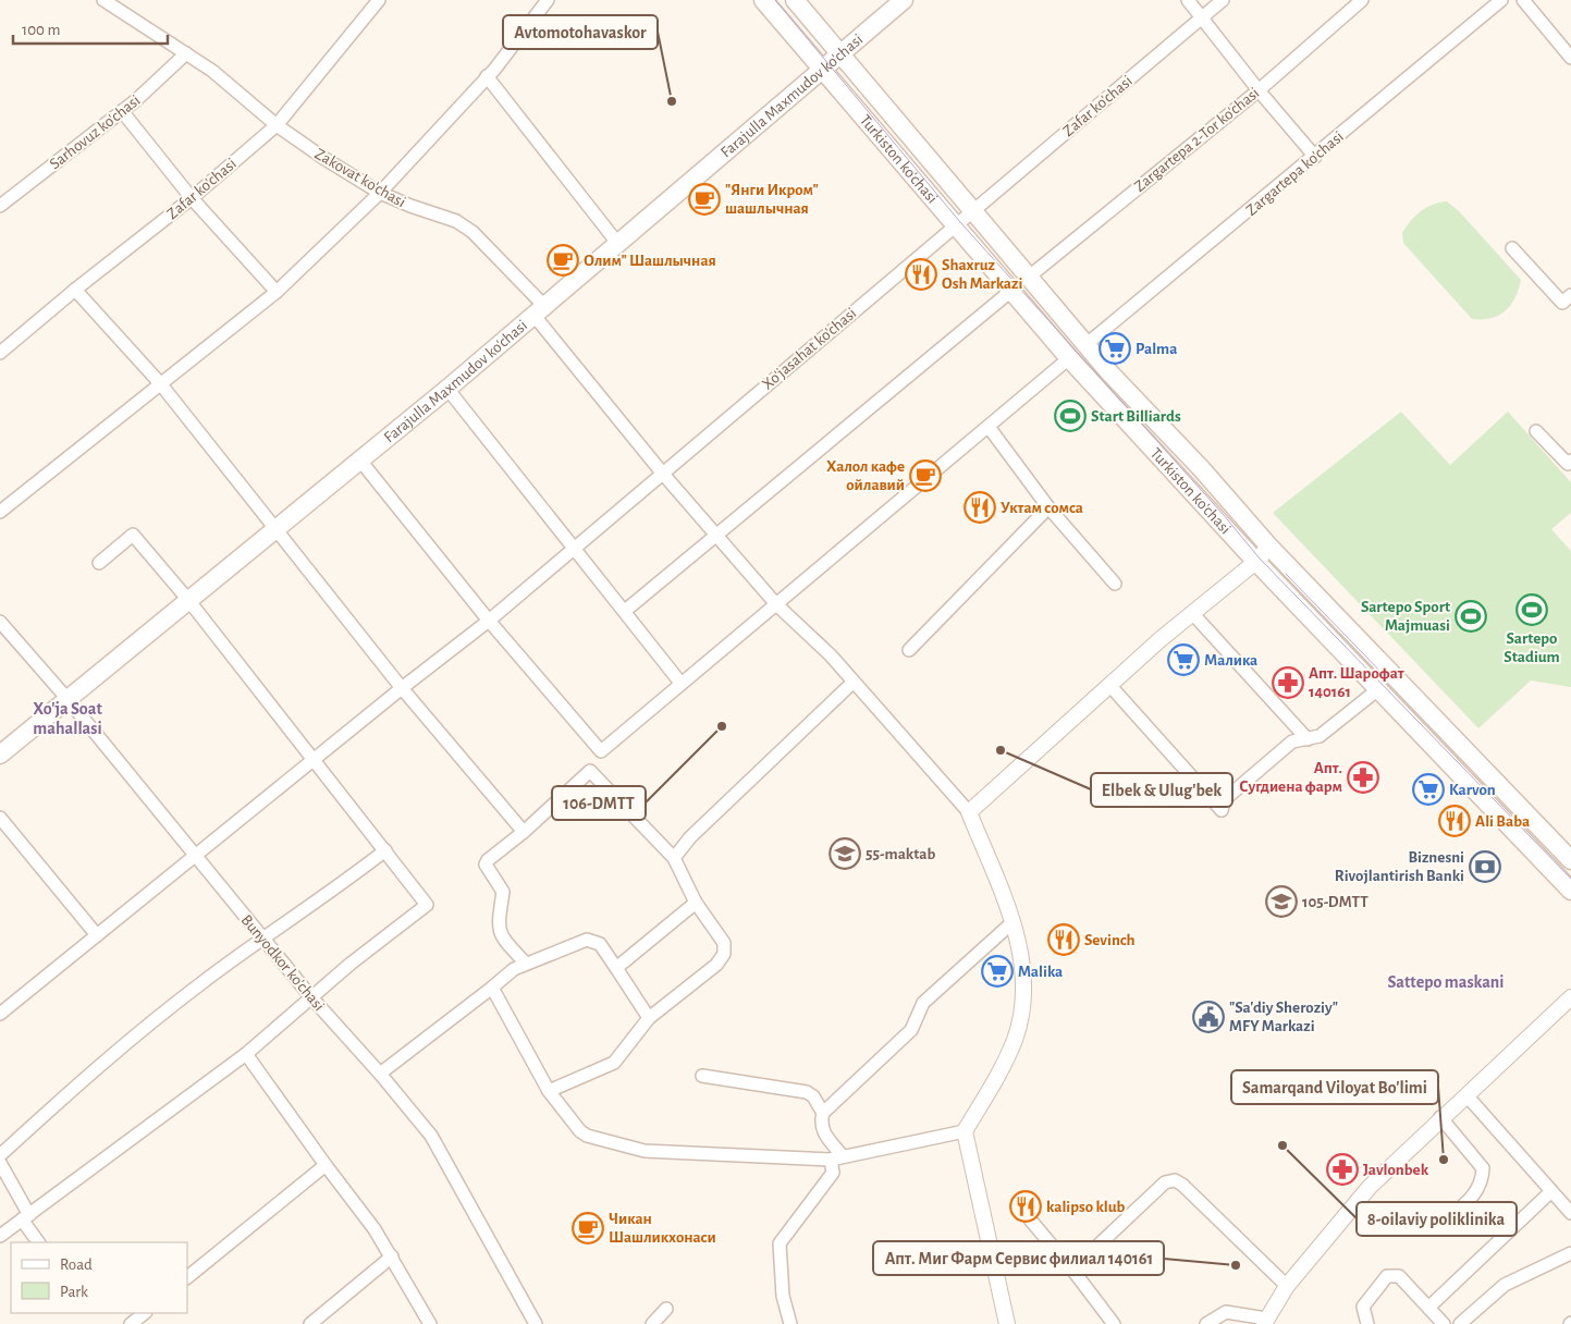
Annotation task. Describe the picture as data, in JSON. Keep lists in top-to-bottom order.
{
  "streets": {
    "main road": ["Farajulla Maxmudov ko'chasi", "Turkiston ko'chasi"],
    "street": [
      "Zafar ko'chasi",
      "Sarhovuz ko'chasi",
      "Zargartepa 2-Tor ko'chasi",
      "Zargartepa ko'chasi",
      "Zakovat ko'chasi",
      "Xo'jasahat ko'chasi",
      "Bunyodkor ko'chasi"
    ]
  },
  "crossings": [
    ["Farajulla Maxmudov ko'chasi", "Turkiston ko'chasi"],
    ["Farajulla Maxmudov ko'chasi", "Zakovat ko'chasi"],
    ["Farajulla Maxmudov ko'chasi", "Bunyodkor ko'chasi"],
    ["Zafar ko'chasi", "Turkiston ko'chasi"],
    ["Zafar ko'chasi", "Zakovat ko'chasi"],
    ["Zafar ko'chasi", "Xo'jasahat ko'chasi"],
    ["Zargartepa 2-Tor ko'chasi", "Turkiston ko'chasi"],
    ["Turkiston ko'chasi", "Zargartepa ko'chasi"],
    ["Turkiston ko'chasi", "Xo'jasahat ko'chasi"],
    ["Xo'jasahat ko'chasi", "Bunyodkor ko'chasi"]
  ],
  "districts": ["Xo'ja Soat mahallasi", "Sattepo maskani"],
  "places": {
    "other": [
      "Avtomotohavaskor",
      "106-DMTT",
      "Elbek & Ulug'bek",
      "8-oilaviy poliklinika",
      "Samarqand Viloyat Bo'limi",
      "Апт. Миг Фарм Сервис филиал 140161"
    ],
    "cafe": [
      "\"Янги Икром\" шашлычная",
      "Олим\" Шашлычная",
      "Халол кафе ойлавий",
      "Чикан Шашликхонаси"
    ],
    "restaurant": [
      "Shaxruz Osh Markazi",
      "Уктам сомса",
      "Ali Baba",
      "Sevinch",
      "kalipso klub"
    ],
    "supermarket": [
      "Palma",
      "Малика",
      "Karvon",
      "Malika"
    ],
    "sports": ["Start Billiards", "Sartepo Stadium", "Sartepo Sport Majmuasi"],
    "pharmacy": ["Апт. Шарофат 140161", "Апт. Сугдиена фарм", "Javlonbek"],
    "school or university": ["55-maktab", "105-DMTT"],
    "bank": ["Biznesni Rivojlantirish Banki"],
    "public building": ["\"Sa'diy Sheroziy\" MFY Markazi"]
  },
  "legend": ["Road", "Park"],
  "scale_bar": "100 m"
}
